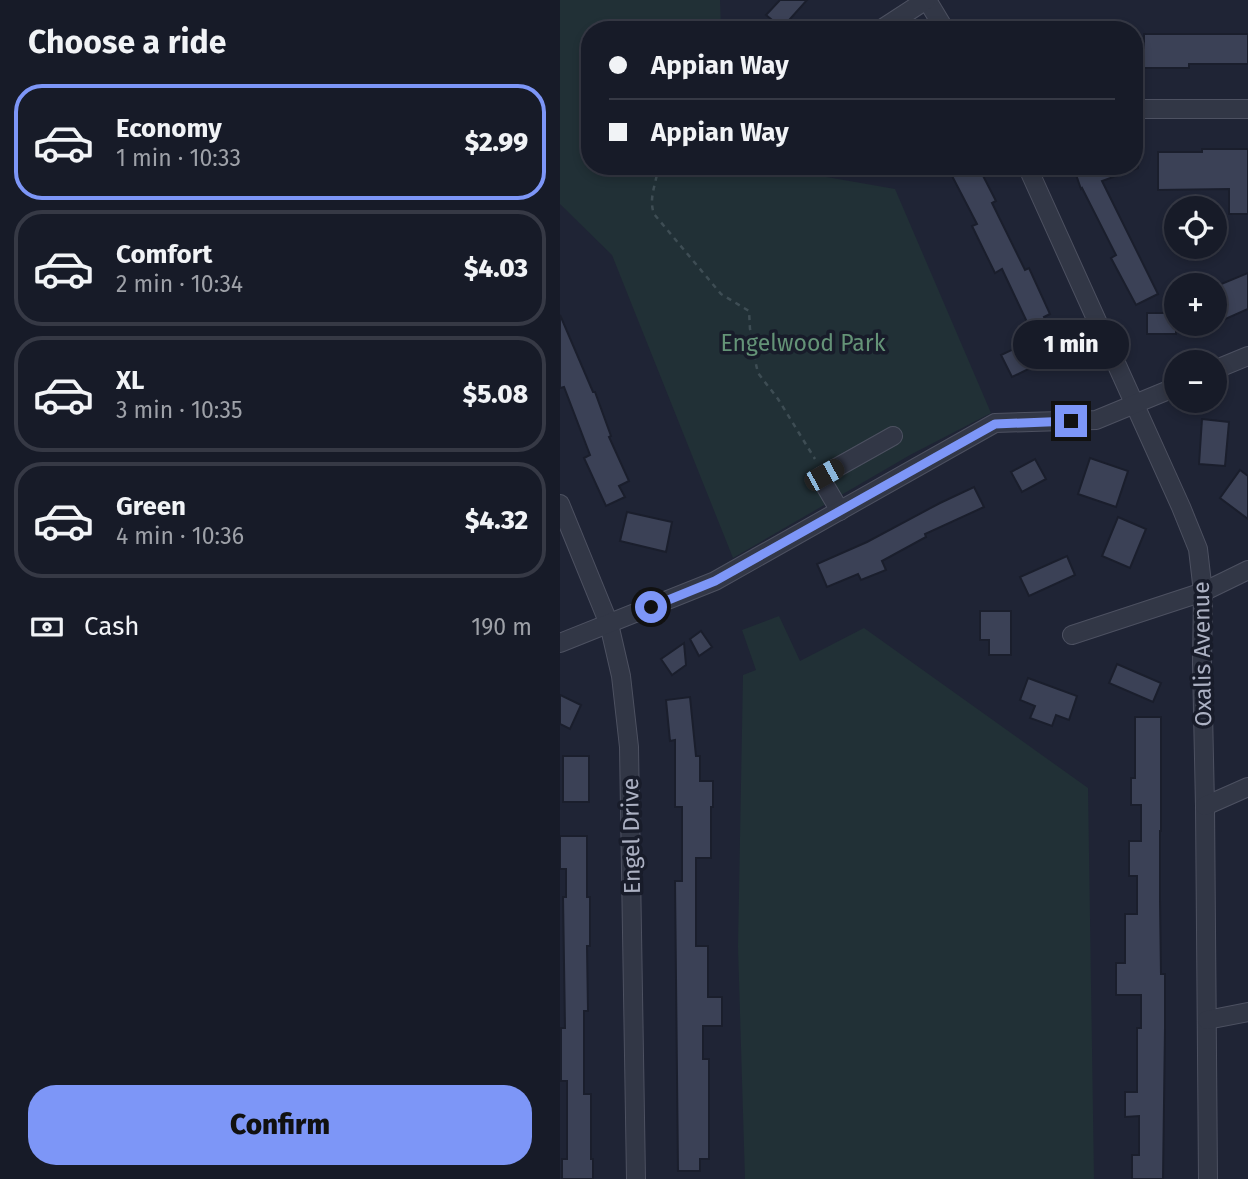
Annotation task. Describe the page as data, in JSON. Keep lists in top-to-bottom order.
{
  "streets": {
    "street": ["Oxalis Avenue", "Engel Drive"]
  },
  "parks": ["Engelwood Park"],
  "page": {
    "heading": "Choose a ride",
    "banner": ["Appian Way", "Appian Way"],
    "list": [
      {
        "name": "Economy",
        "note": "1 min · 10:33",
        "value": "$2.99"
      },
      {
        "name": "Comfort",
        "note": "2 min · 10:34",
        "value": "$4.03"
      },
      {
        "name": "XL",
        "note": "3 min · 10:35",
        "value": "$5.08"
      },
      {
        "name": "Green",
        "note": "4 min · 10:36",
        "value": "$4.32"
      }
    ],
    "map_buttons": ["+", "−"],
    "bubble": "1 min",
    "pay": ["Cash", "190 m"],
    "buttons": "Confirm"
  }
}
